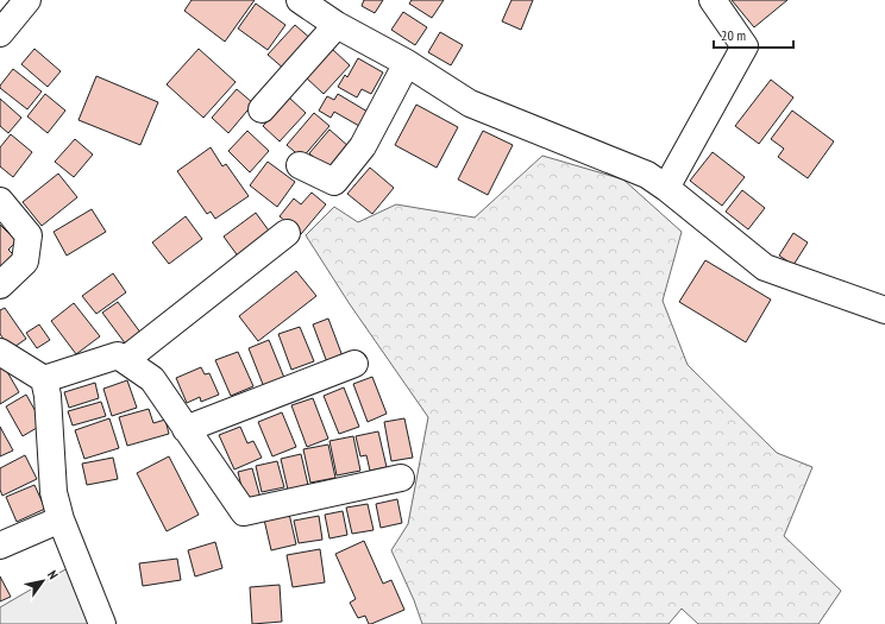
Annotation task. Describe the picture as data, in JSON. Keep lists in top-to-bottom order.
{
  "scale_bar": "20 m",
  "north": "top right"
}
